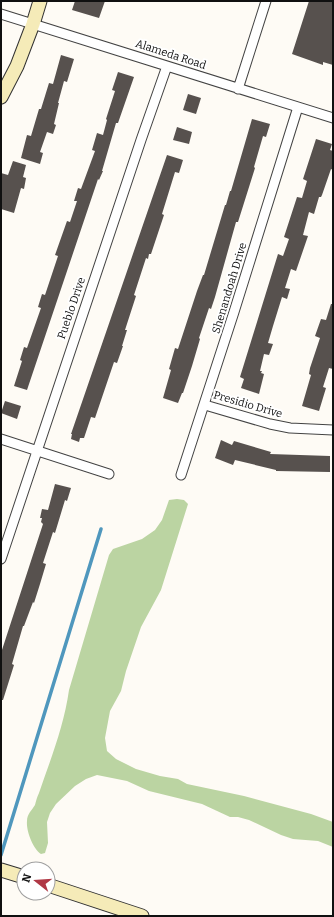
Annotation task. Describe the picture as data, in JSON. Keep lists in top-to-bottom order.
{
  "streets": {
    "street": [
      "Alameda Road",
      "Shenandoah Drive",
      "Pueblo Drive",
      "Presidio Drive"
    ]
  },
  "crossings": [
    ["Alameda Road", "Shenandoah Drive"],
    ["Alameda Road", "Pueblo Drive"],
    ["Shenandoah Drive", "Presidio Drive"]
  ],
  "north": "left"
}
